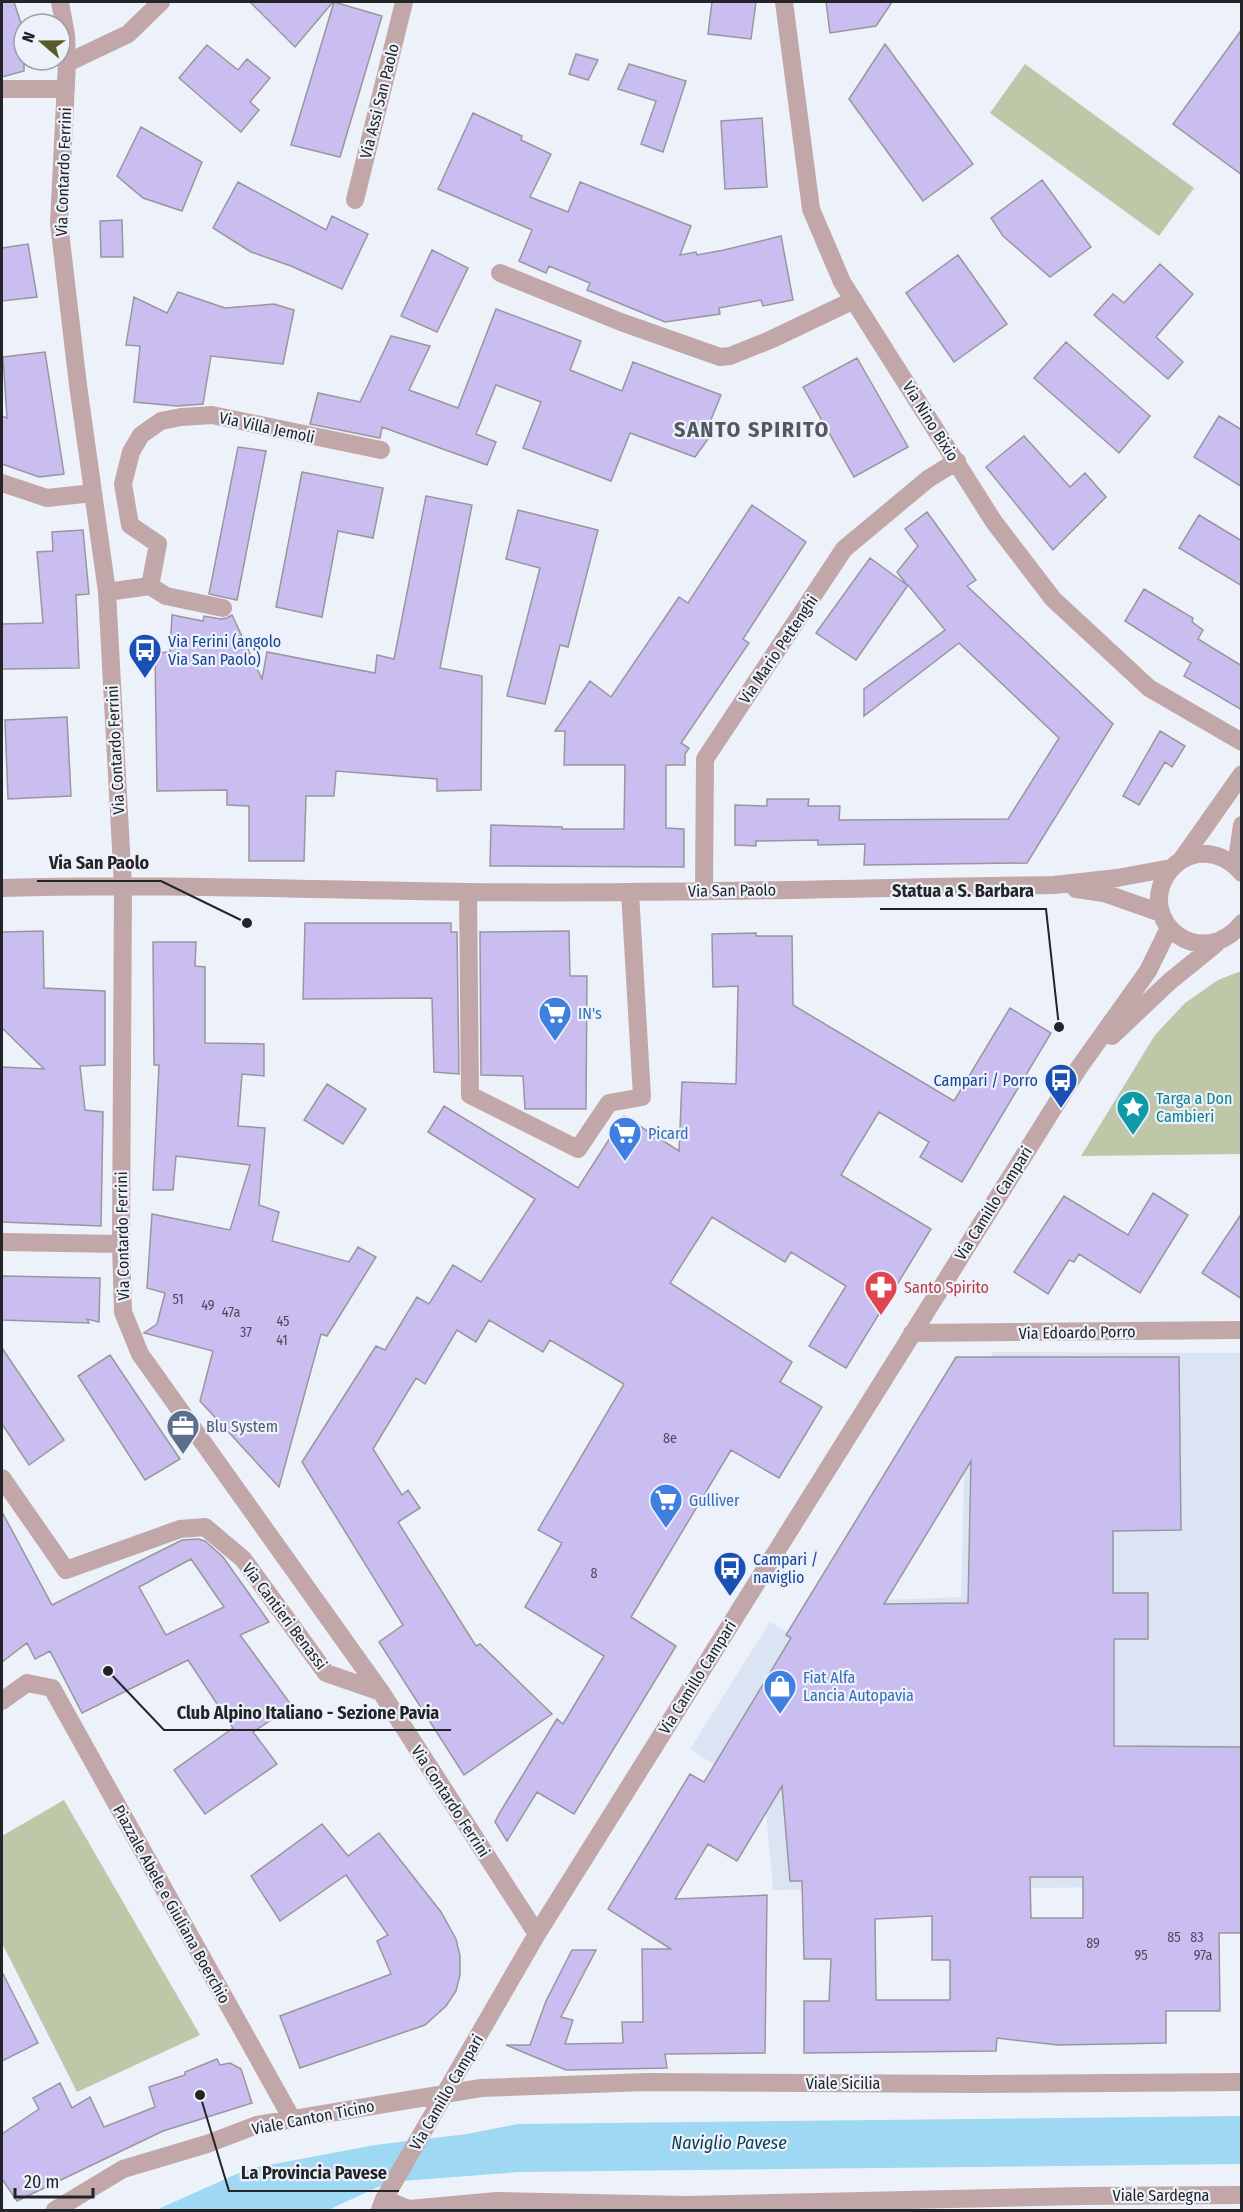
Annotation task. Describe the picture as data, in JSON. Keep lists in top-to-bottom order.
{
  "streets": {
    "street": [
      "Via Assi San Paolo",
      "Via Contardo Ferrini",
      "Via Nino Bixio",
      "Via Villa Jemoli",
      "Via Mario Pettenghi",
      "Via San Paolo",
      "Via Camillo Campari",
      "Via Edoardo Porro",
      "Via Cantieri Benassi",
      "Piazzale Abele e Giuliana Boerchio",
      "Viale Sicilia",
      "Viale Canton Ticino",
      "Viale Sardegna"
    ]
  },
  "crossings": [
    ["Via Contardo Ferrini", "Via San Paolo"],
    ["Via Contardo Ferrini", "Via Camillo Campari"],
    ["Via Contardo Ferrini", "Via Cantieri Benassi"],
    ["Via Nino Bixio", "Via Mario Pettenghi"],
    ["Via Mario Pettenghi", "Via San Paolo"],
    ["Via San Paolo", "Via Camillo Campari"],
    ["Via Camillo Campari", "Via Edoardo Porro"],
    ["Via Camillo Campari", "Viale Sicilia"],
    ["Via Camillo Campari", "Viale Canton Ticino"],
    ["Via Camillo Campari", "Viale Sardegna"],
    ["Piazzale Abele e Giuliana Boerchio", "Viale Canton Ticino"],
    ["Viale Sicilia", "Viale Canton Ticino"]
  ],
  "districts": ["SANTO SPIRITO"],
  "water": ["Naviglio Pavese"],
  "places": {
    "bus stop": ["Via Ferini (angolo Via San Paolo)", "Campari / Porro", "Campari / naviglio"],
    "other": [
      "Via San Paolo",
      "Statua a S. Barbara",
      "Club Alpino Italiano - Sezione Pavia",
      "La Provincia Pavese"
    ],
    "supermarket": ["IN's", "Picard", "Gulliver"],
    "place": ["Targa a Don Cambieri"],
    "pharmacy": ["Santo Spirito"],
    "office": ["Blu System"],
    "shop": ["Fiat Alfa Lancia Autopavia"]
  },
  "house_numbers": [
    "51",
    "49",
    "47a",
    "45",
    "37",
    "41",
    "8e",
    "8",
    "85",
    "83",
    "89",
    "95",
    "97a"
  ],
  "scale_bar": "20 m",
  "north": "left"
}
